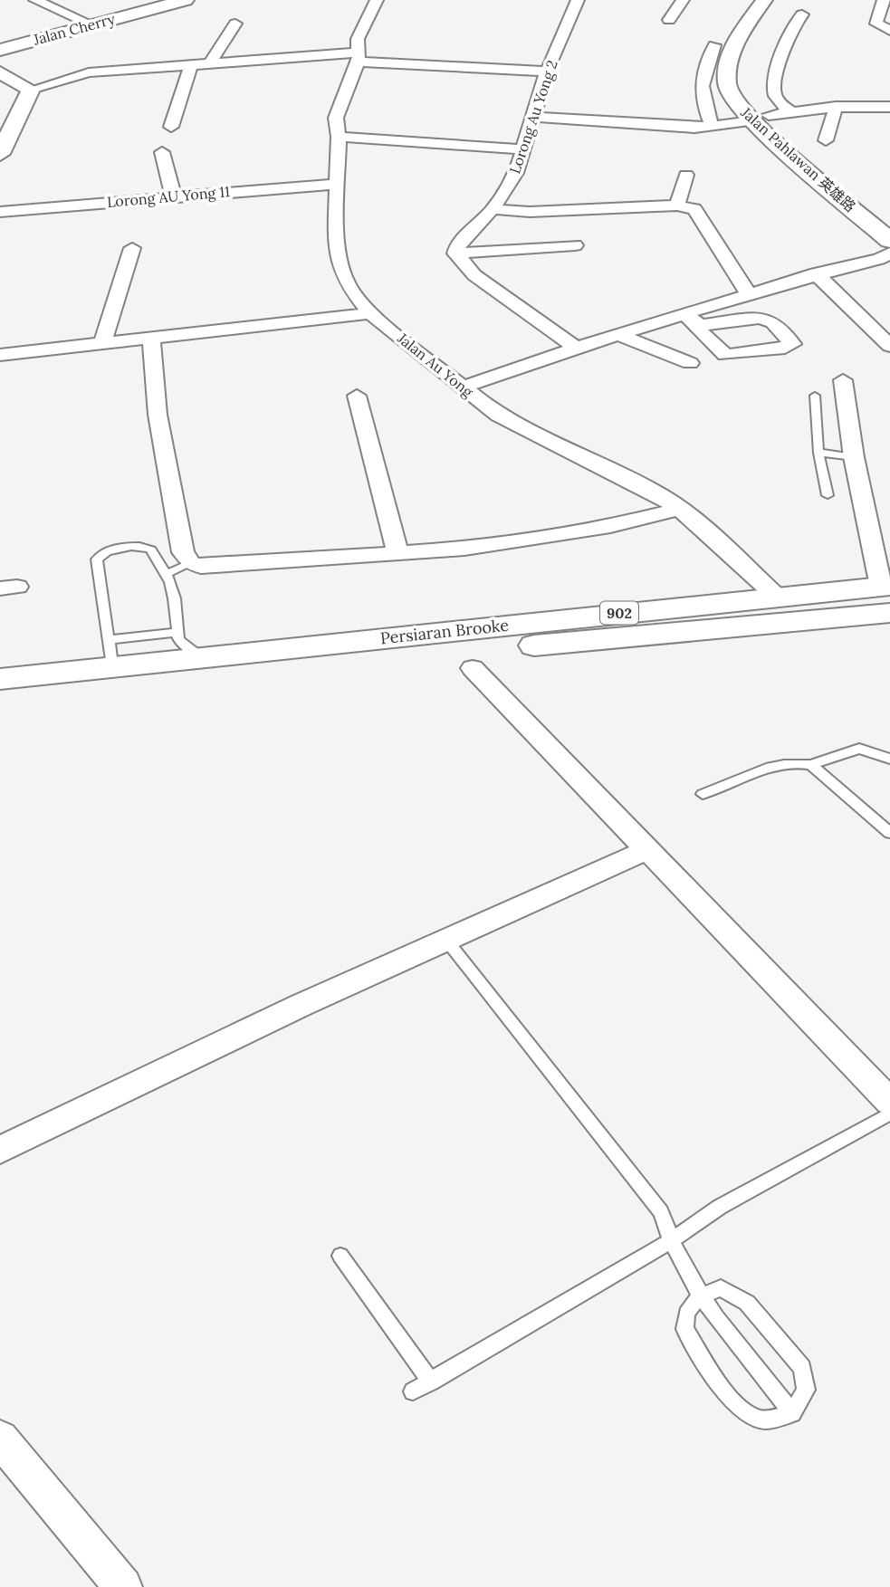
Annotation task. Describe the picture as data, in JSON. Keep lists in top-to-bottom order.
{
  "streets": {
    "main road": [
      "Jalan Cherry",
      "Jalan Pahlawan 英雄路",
      "902",
      "Persiaran Brooke"
    ],
    "street": ["Lorong Au Yong 2", "Lorong AU Yong 11", "Jalan Au Yong"]
  },
  "crossings": [
    ["Lorong AU Yong 11", "Jalan Au Yong"],
    ["Jalan Au Yong", "Persiaran Brooke"]
  ]
}
